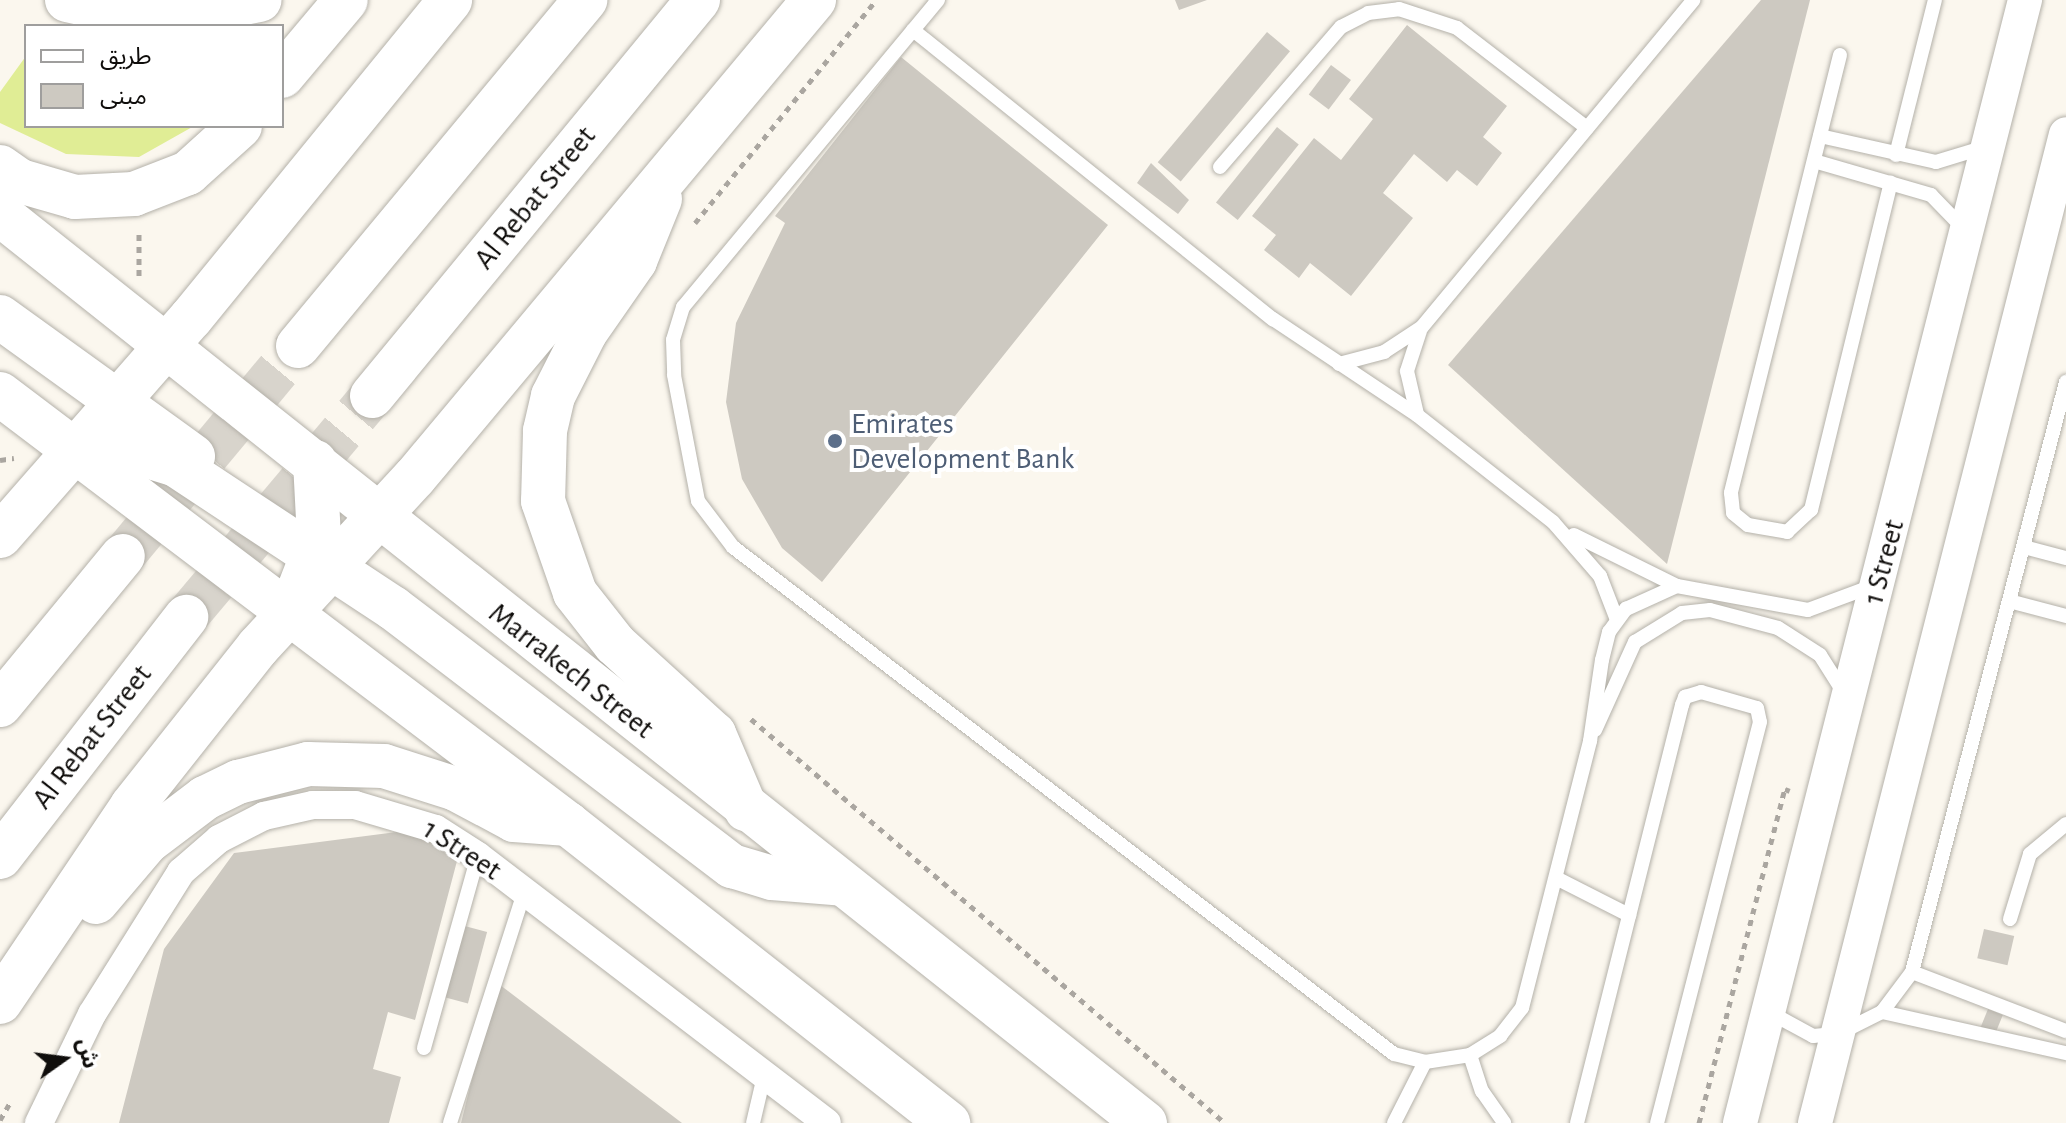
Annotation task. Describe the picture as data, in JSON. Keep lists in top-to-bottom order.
{
  "streets": {
    "main road": ["Al Rebat Street", "Marrakech Street"],
    "street": ["1 Street"]
  },
  "places": ["Emirates Development Bank"],
  "legend": ["طريق", "مبنى"],
  "north": "right"
}
